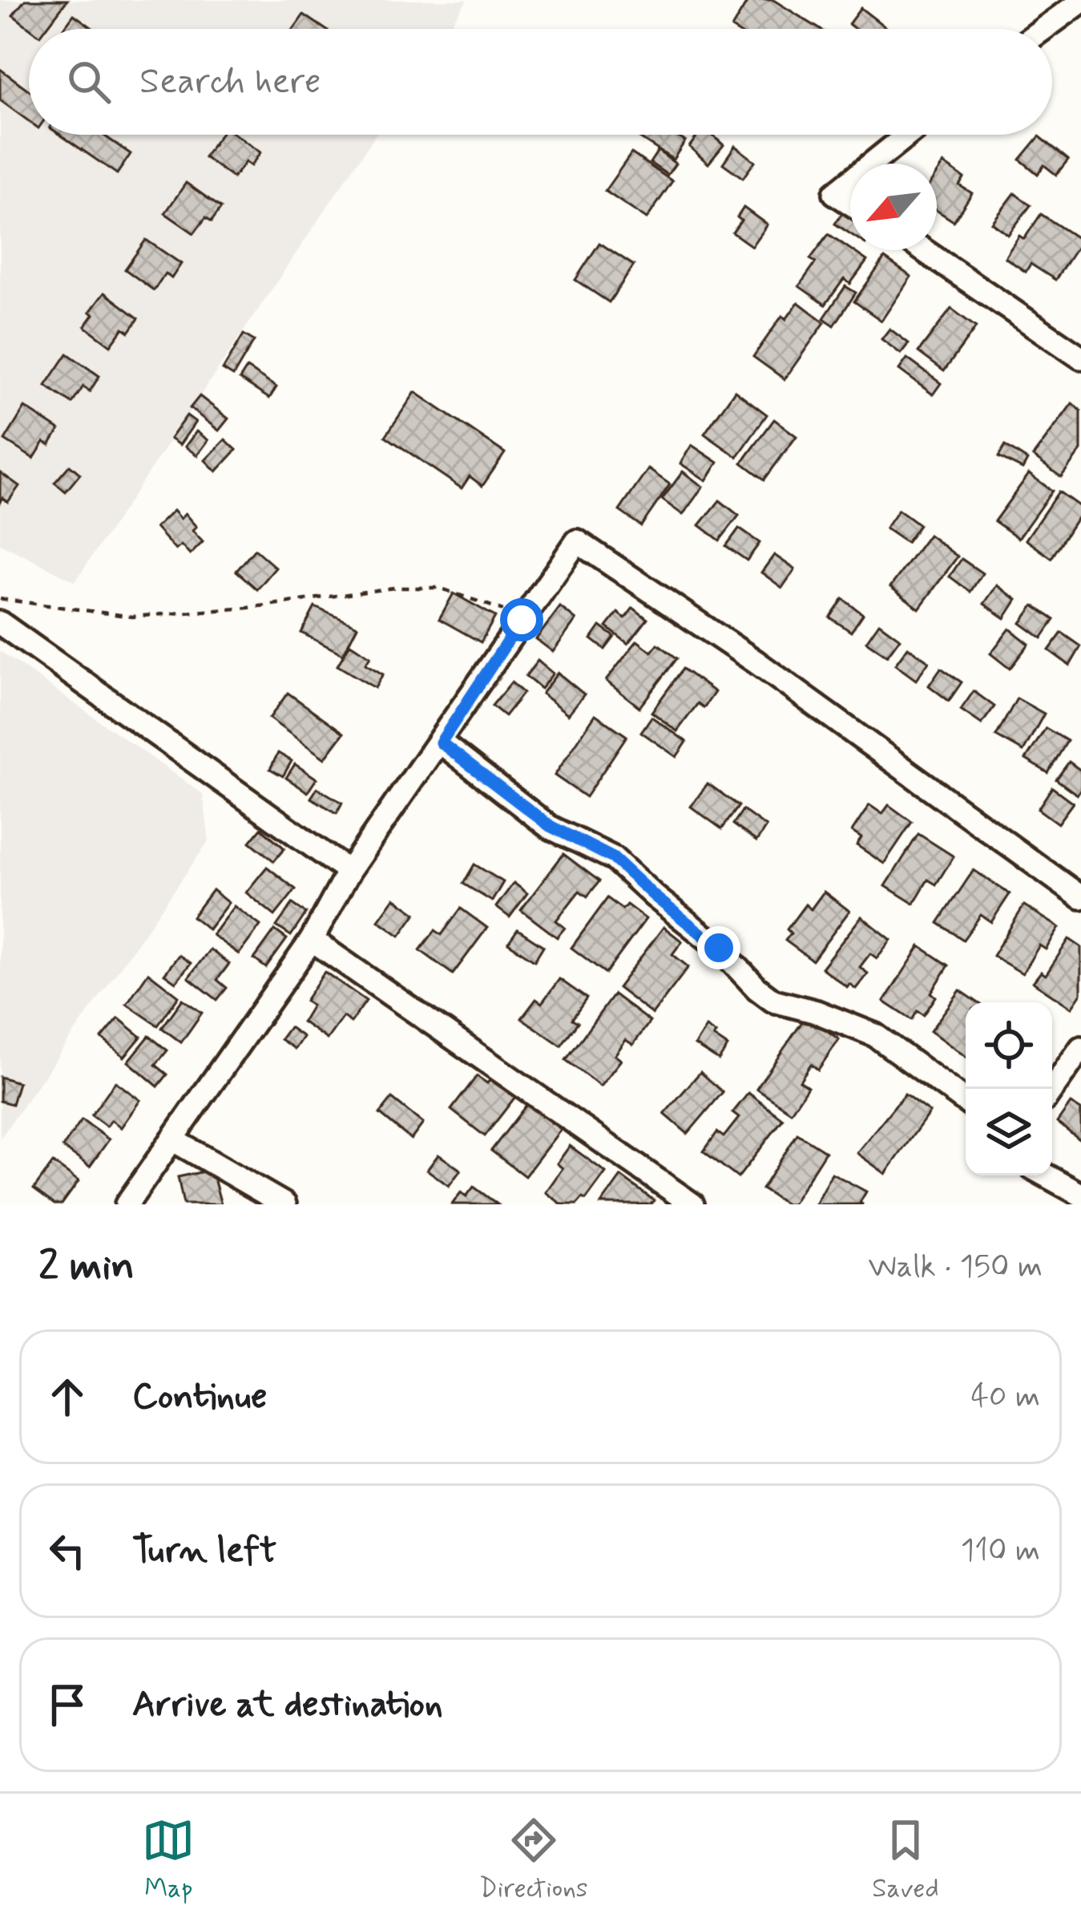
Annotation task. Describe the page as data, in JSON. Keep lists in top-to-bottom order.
{
  "north": "bottom left",
  "page": {
    "search": "Search here",
    "heading": ["2 min", "Walk · 150 m"],
    "list": [
      ["Continue", "40 m"],
      ["Turn left", "110 m"],
      "Arrive at destination"
    ],
    "nav": ["Map", "Directions", "Saved"]
  }
}
